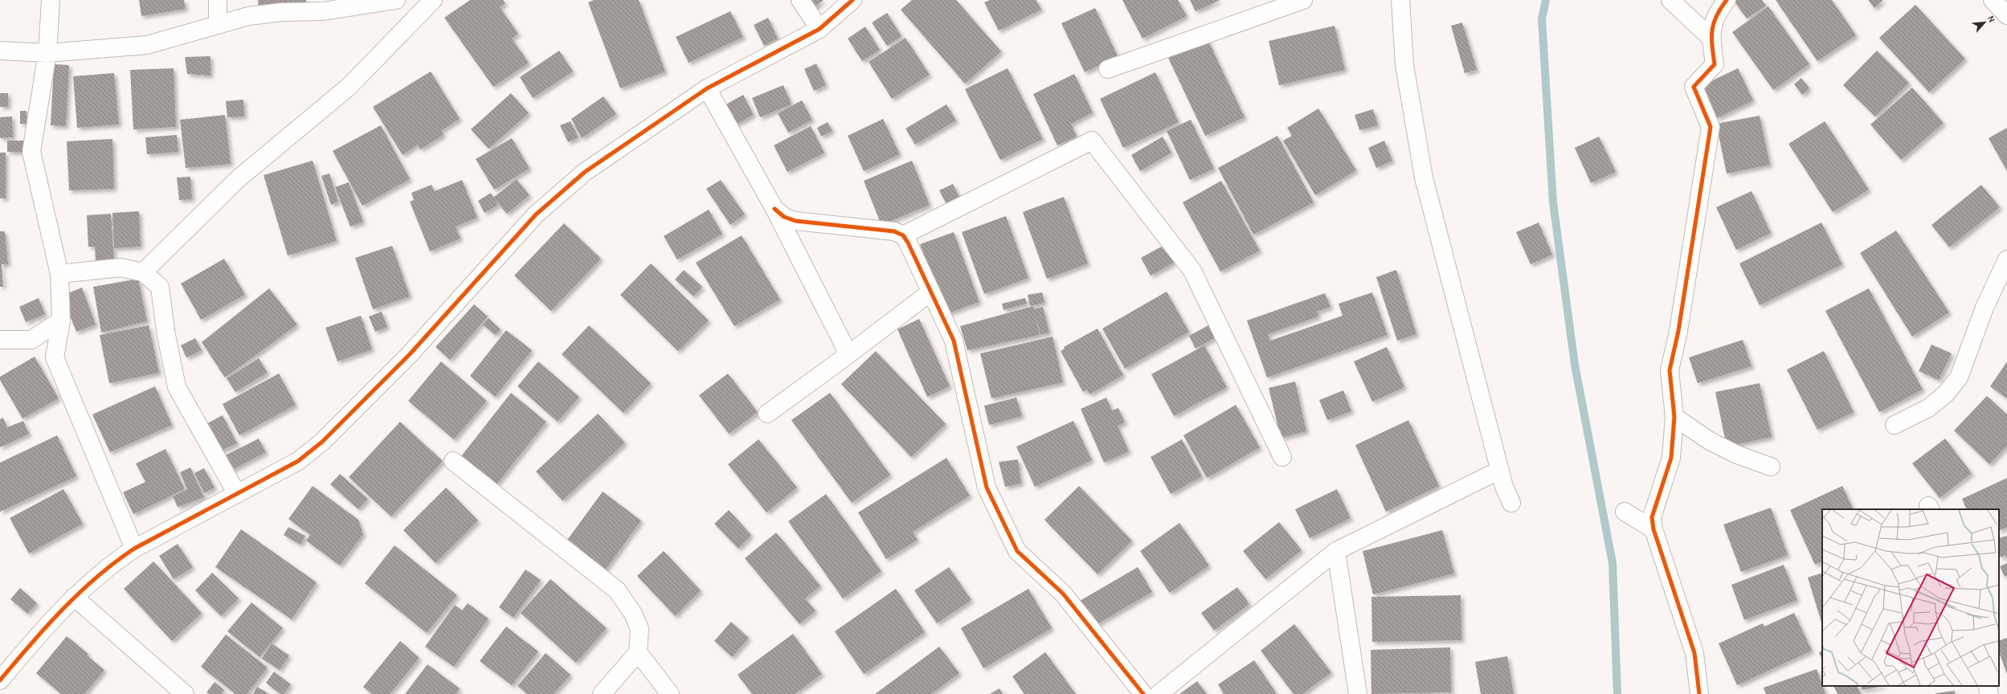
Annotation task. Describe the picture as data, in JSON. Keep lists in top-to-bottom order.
{
  "north": "top right"
}
